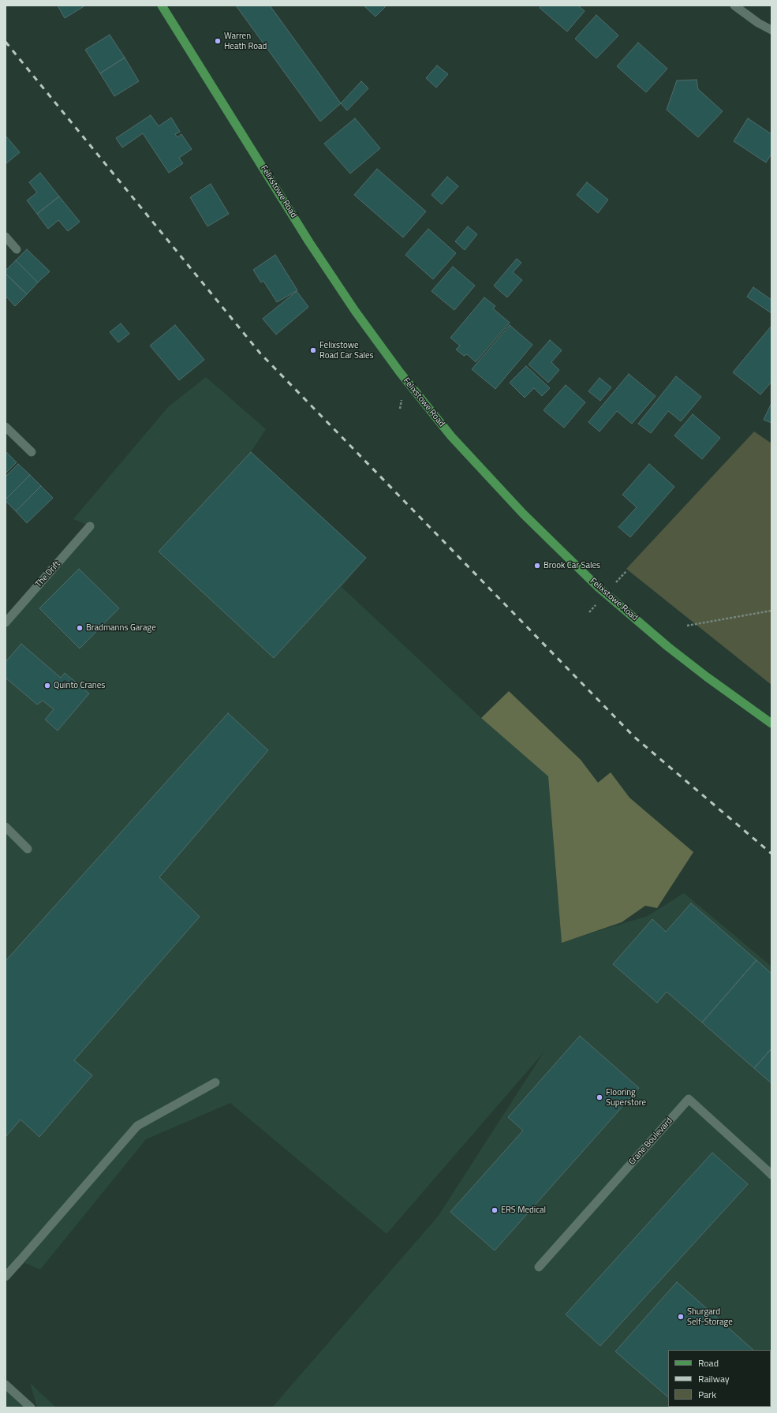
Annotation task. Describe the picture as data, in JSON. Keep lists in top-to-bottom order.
{
  "streets": {
    "main road": ["Felixstowe Road"],
    "street": ["The Drift", "Crane Boulevard"]
  },
  "places": [
    "Warren Heath Road",
    "Felixstowe Road Car Sales",
    "Brook Car Sales",
    "Bradmanns Garage",
    "Quinto Cranes",
    "Flooring Superstore",
    "ERS Medical",
    "Shurgard Self-Storage"
  ],
  "legend": ["Road", "Railway", "Park"]
}
